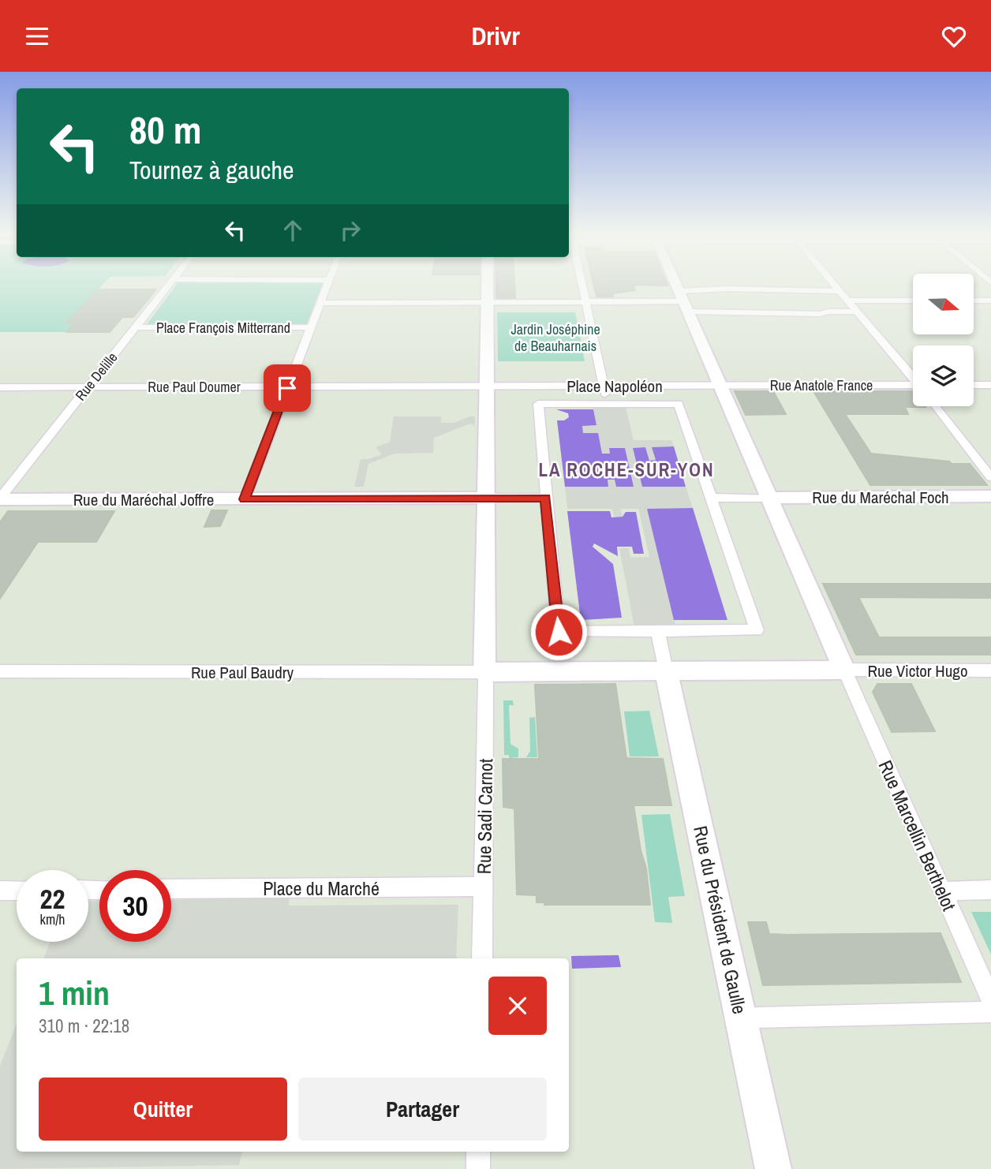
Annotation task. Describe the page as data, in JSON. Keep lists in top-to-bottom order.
{
  "streets": {
    "street": [
      "Place François Mitterrand",
      "Rue Delille",
      "Rue Anatole France",
      "Place Napoléon",
      "Rue Paul Doumer",
      "Rue du Maréchal Foch",
      "Rue du Maréchal Joffre",
      "Rue Victor Hugo",
      "Rue Paul Baudry",
      "Rue Sadi Carnot",
      "Rue Marcellin Berthelot",
      "Place du Marché",
      "Rue du Président de Gaulle"
    ]
  },
  "crossings": [
    ["Place François Mitterrand", "Rue Delille"],
    ["Rue Delille", "Rue Paul Doumer"],
    ["Rue Delille", "Rue du Maréchal Joffre"],
    ["Rue Anatole France", "Place Napoléon"],
    ["Place Napoléon", "Rue Paul Doumer"],
    ["Rue Victor Hugo", "Rue Marcellin Berthelot"],
    ["Rue Paul Baudry", "Rue Sadi Carnot"],
    ["Rue Sadi Carnot", "Place du Marché"]
  ],
  "districts": ["LA ROCHE-SUR-YON"],
  "parks": ["Jardin Joséphine de Beauharnais"],
  "north": "right",
  "page": {
    "header": "Drivr",
    "turn": ["80 m", "Tournez à gauche"],
    "speed": "22 km/h",
    "limit": "30",
    "heading": ["1 min", "310 m · 22:18"],
    "buttons": ["Quitter", "Partager"]
  }
}
